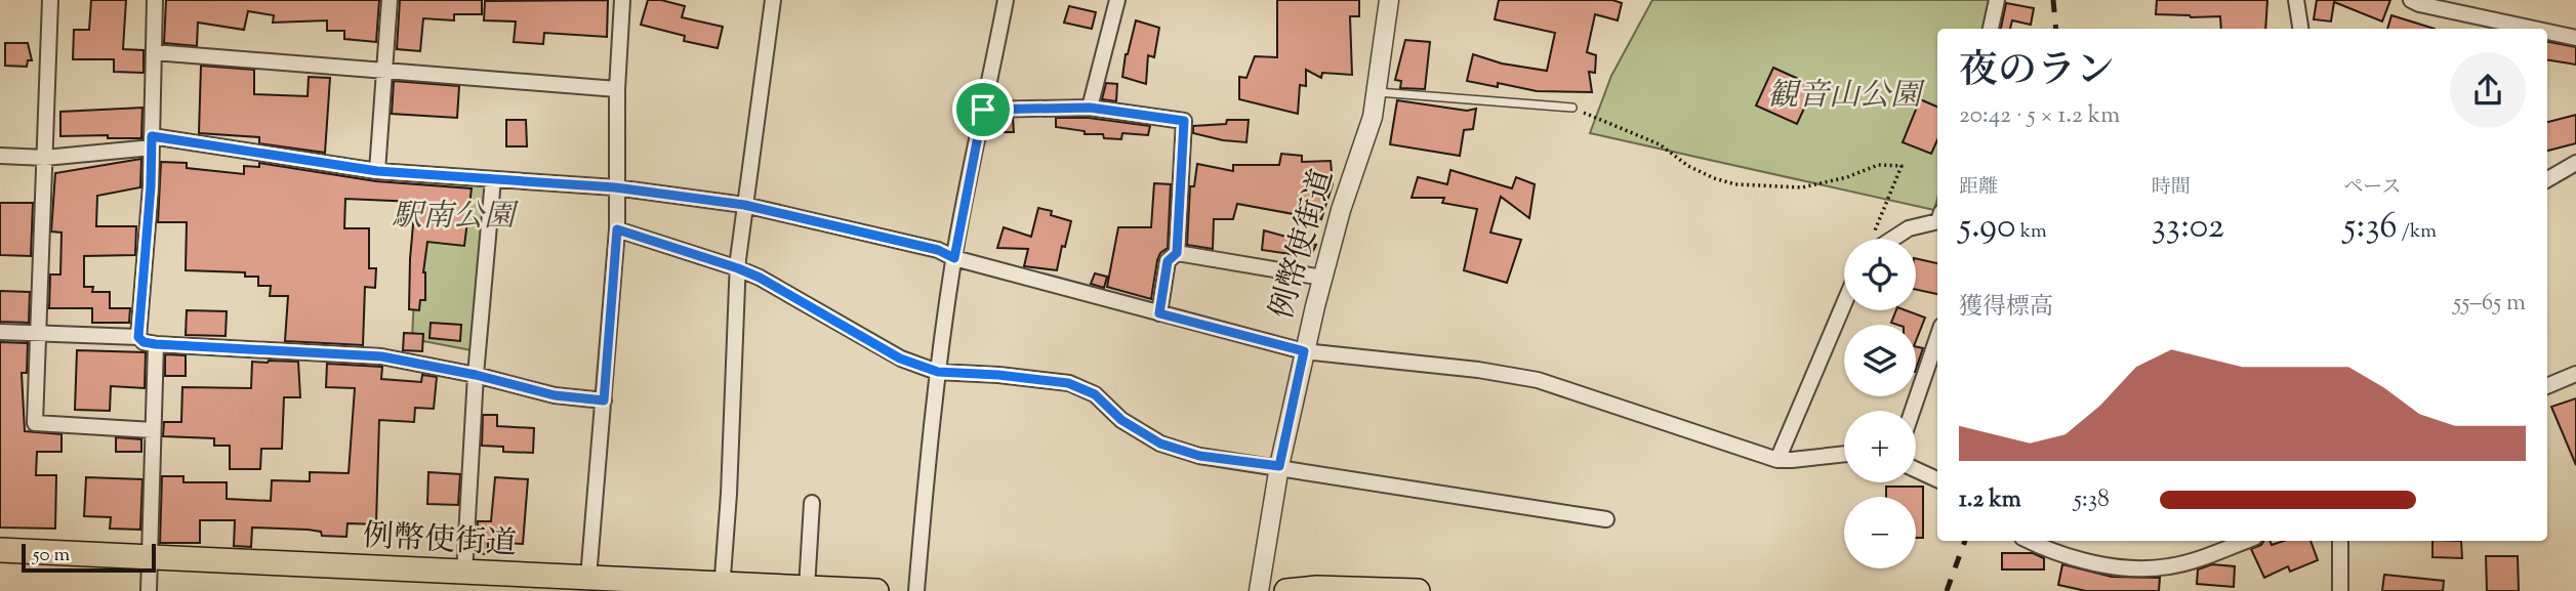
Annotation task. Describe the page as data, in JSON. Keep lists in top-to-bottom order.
{
  "streets": {
    "main road": ["例幣使街道"]
  },
  "parks": ["観音山公園", "駅南公園"],
  "scale_bar": "50 m",
  "page": {
    "heading": ["夜のラン", "20:42 · 5 × 1.2 km"],
    "stats": [
      ["距離", "5.90 km"],
      ["時間", "33:02"],
      ["ペース", "5:36 /km"]
    ],
    "map_buttons": ["+", "−"],
    "chart": ["獲得標高", "55–65 m"],
    "list": [
      {
        "name": "1.2 km",
        "note": "5:38"
      }
    ],
    "scale": "50 m"
  }
}
